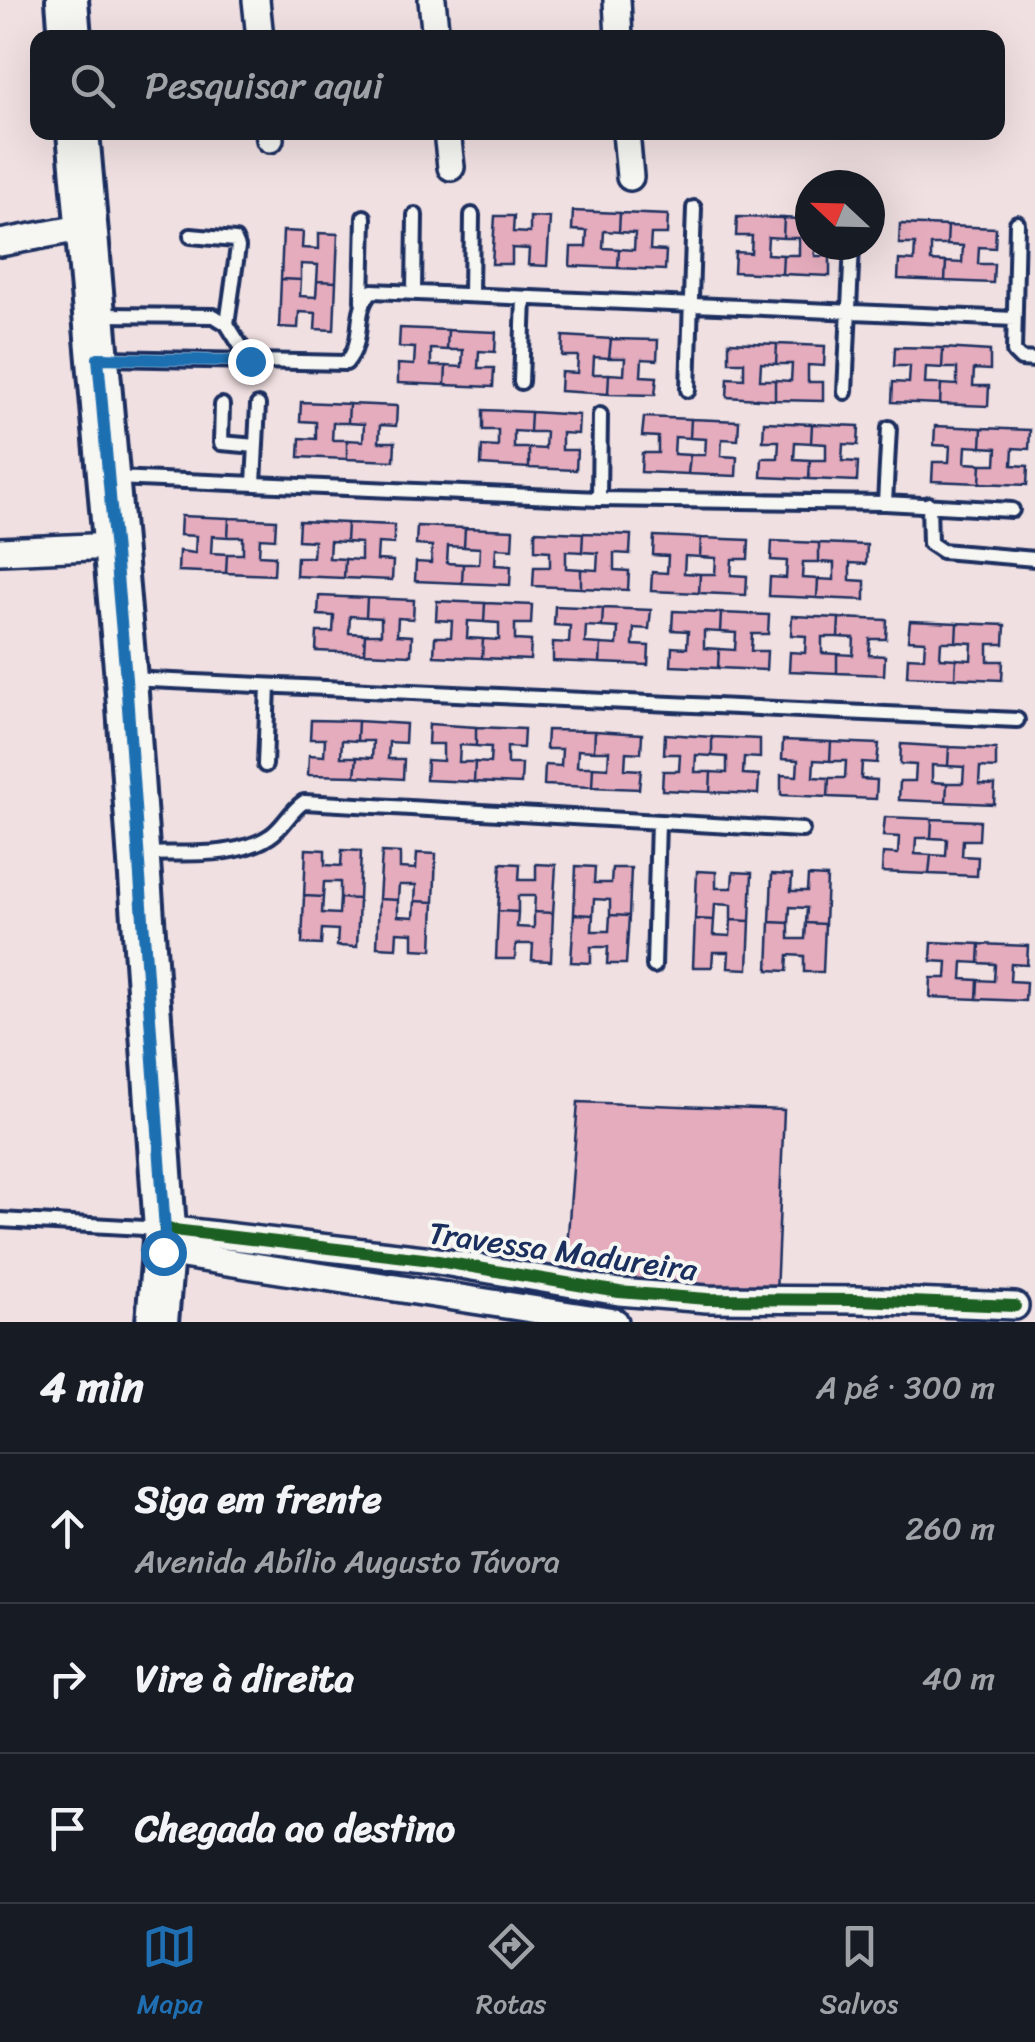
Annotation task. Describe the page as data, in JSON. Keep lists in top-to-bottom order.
{
  "streets": {
    "street": ["Travessa Madureira"]
  },
  "north": "left",
  "page": {
    "search": "Pesquisar aqui",
    "heading": ["4 min", "A pé · 300 m"],
    "list": [
      ["Siga em frente", "Avenida Abílio Augusto Távora", "260 m"],
      ["Vire à direita", "40 m"],
      "Chegada ao destino"
    ],
    "nav": ["Mapa", "Rotas", "Salvos"]
  }
}
